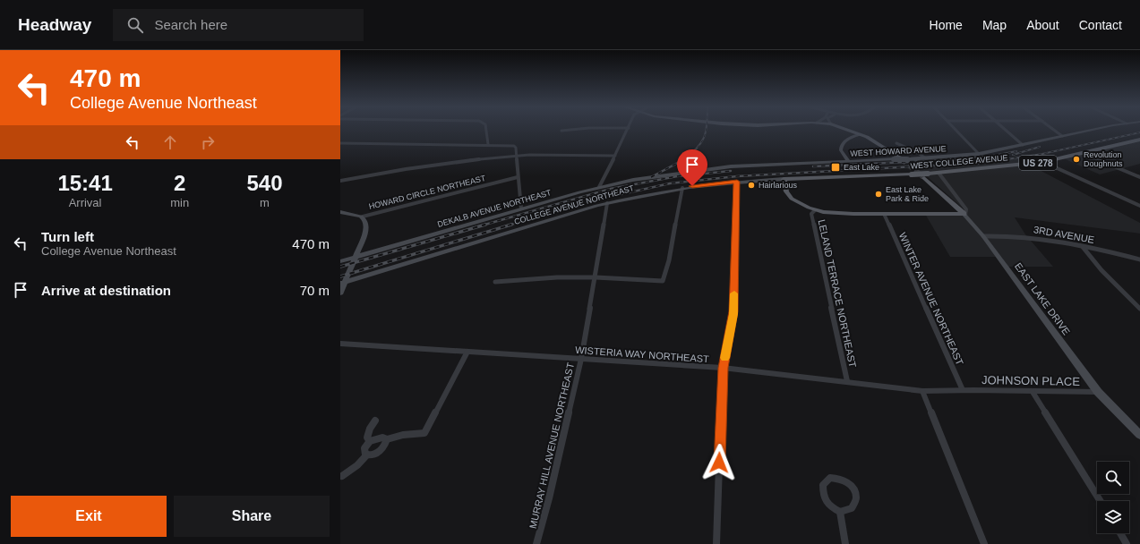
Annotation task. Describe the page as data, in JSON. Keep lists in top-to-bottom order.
{
  "streets": {
    "main road": [
      "WEST HOWARD AVENUE",
      "WEST COLLEGE AVENUE",
      "US 278",
      "HOWARD CIRCLE NORTHEAST",
      "COLLEGE AVENUE NORTHEAST",
      "DEKALB AVENUE NORTHEAST",
      "EAST LAKE DRIVE"
    ],
    "street": [
      "3RD AVENUE",
      "LELAND TERRACE NORTHEAST",
      "WINTER AVENUE NORTHEAST",
      "WISTERIA WAY NORTHEAST",
      "JOHNSON PLACE",
      "MURRAY HILL AVENUE NORTHEAST"
    ]
  },
  "crossings": [
    ["WEST HOWARD AVENUE", "DEKALB AVENUE NORTHEAST"],
    ["WEST COLLEGE AVENUE", "COLLEGE AVENUE NORTHEAST"],
    ["WEST COLLEGE AVENUE", "EAST LAKE DRIVE"],
    ["COLLEGE AVENUE NORTHEAST", "MURRAY HILL AVENUE NORTHEAST"],
    ["3RD AVENUE", "EAST LAKE DRIVE"],
    ["LELAND TERRACE NORTHEAST", "WISTERIA WAY NORTHEAST"],
    ["WINTER AVENUE NORTHEAST", "WISTERIA WAY NORTHEAST"],
    ["WINTER AVENUE NORTHEAST", "JOHNSON PLACE"],
    ["EAST LAKE DRIVE", "JOHNSON PLACE"],
    ["WISTERIA WAY NORTHEAST", "JOHNSON PLACE"],
    ["WISTERIA WAY NORTHEAST", "MURRAY HILL AVENUE NORTHEAST"]
  ],
  "places": {
    "other": ["Revolution Doughnuts", "Hairlarious", "East Lake Park & Ride"],
    "transit": ["East Lake"]
  },
  "page": {
    "header": "Headway",
    "search": "Search here",
    "nav": [
      "Home",
      "Map",
      "About",
      "Contact"
    ],
    "turn": ["470 m", "College Avenue Northeast"],
    "eta": [
      "15:41",
      "Arrival",
      "2",
      "min",
      "540",
      "m"
    ],
    "list": [
      {
        "name": "Turn left",
        "note": "College Avenue Northeast",
        "value": "470 m"
      },
      {
        "name": "Arrive at destination",
        "value": "70 m"
      }
    ],
    "buttons": ["Exit", "Share"]
  }
}
